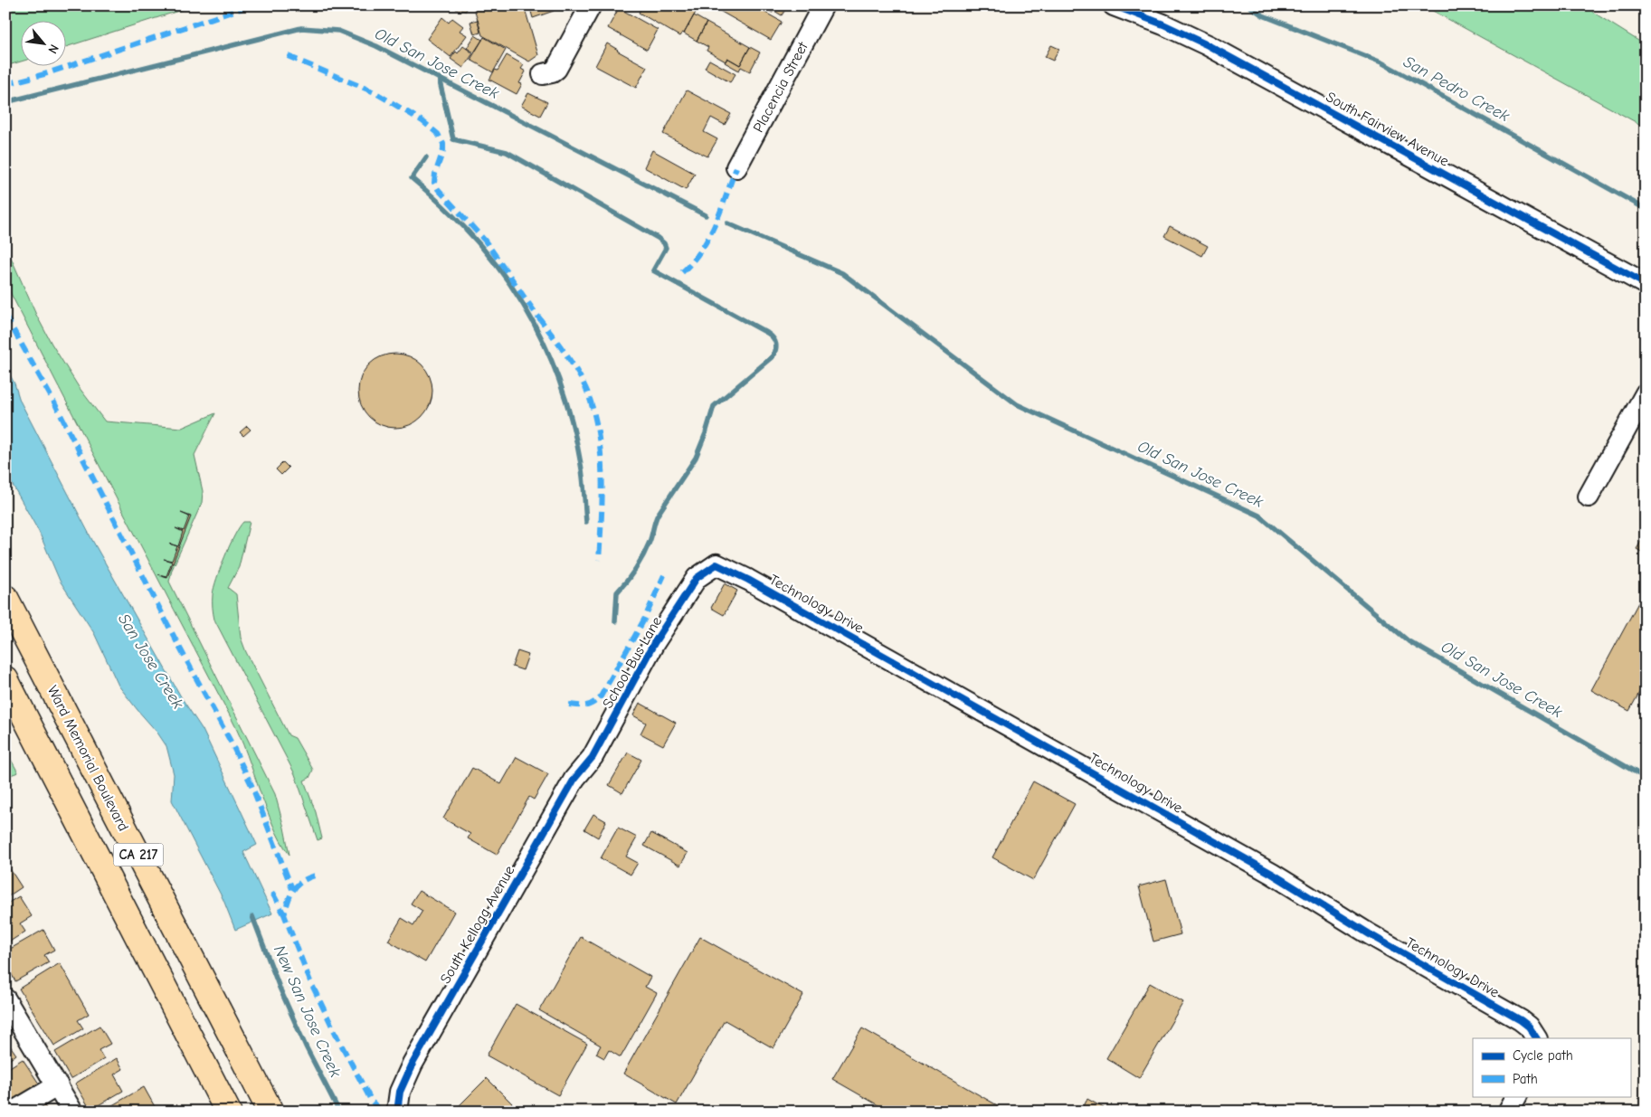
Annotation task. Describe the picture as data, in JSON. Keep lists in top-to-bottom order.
{
  "streets": {
    "highway": ["Ward Memorial Boulevard", "CA 217"],
    "street": [
      "Placencia Street",
      "South Fairview Avenue",
      "Technology Drive",
      "School Bus Lane",
      "South Kellogg Avenue"
    ]
  },
  "crossings": [
    ["Technology Drive", "School Bus Lane"],
    ["School Bus Lane", "South Kellogg Avenue"]
  ],
  "water": [
    "Old San Jose Creek",
    "San Pedro Creek",
    "San Jose Creek",
    "New San Jose Creek"
  ],
  "legend": ["Cycle path", "Path"],
  "north": "bottom right"
}
